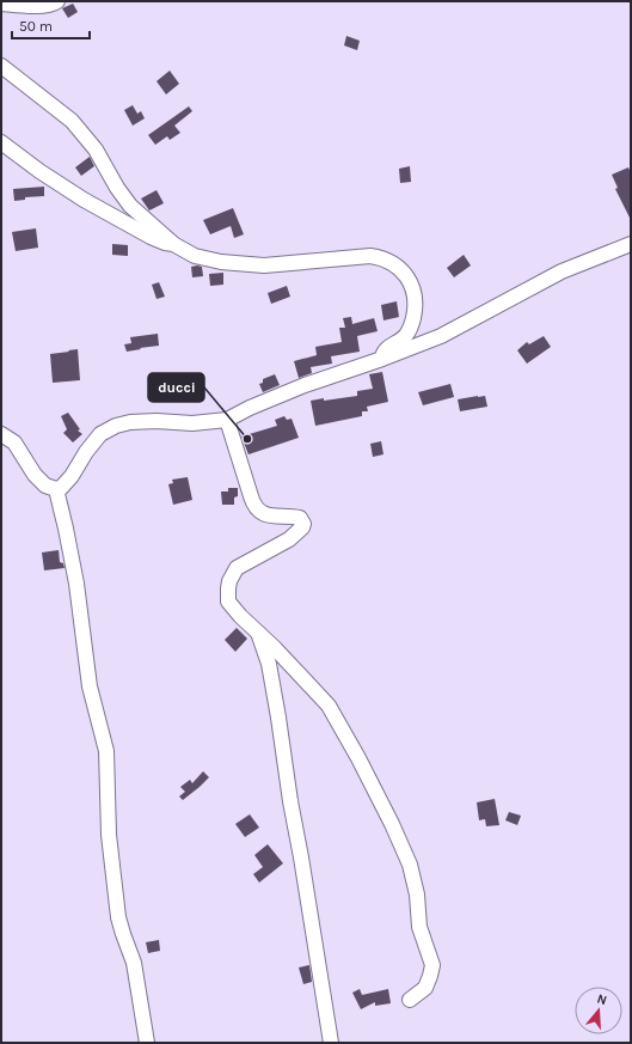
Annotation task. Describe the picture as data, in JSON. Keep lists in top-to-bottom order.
{
  "places": ["ducci"],
  "scale_bar": "50 m",
  "north": "top"
}
